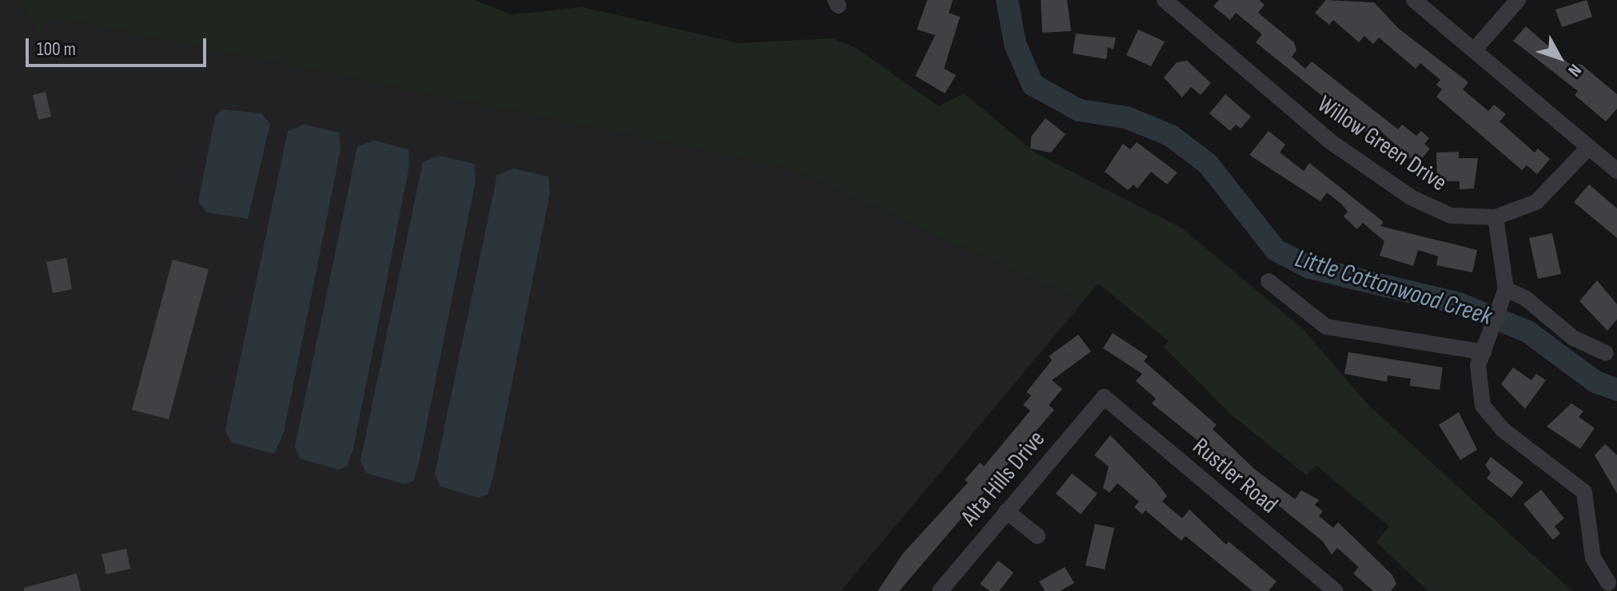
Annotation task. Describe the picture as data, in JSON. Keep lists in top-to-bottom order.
{
  "streets": {
    "street": ["Willow Green Drive", "Rustler Road", "Alta Hills Drive"]
  },
  "crossings": [
    ["Rustler Road", "Alta Hills Drive"]
  ],
  "water": ["Little Cottonwood Creek"],
  "scale_bar": "100 m",
  "north": "bottom right"
}
